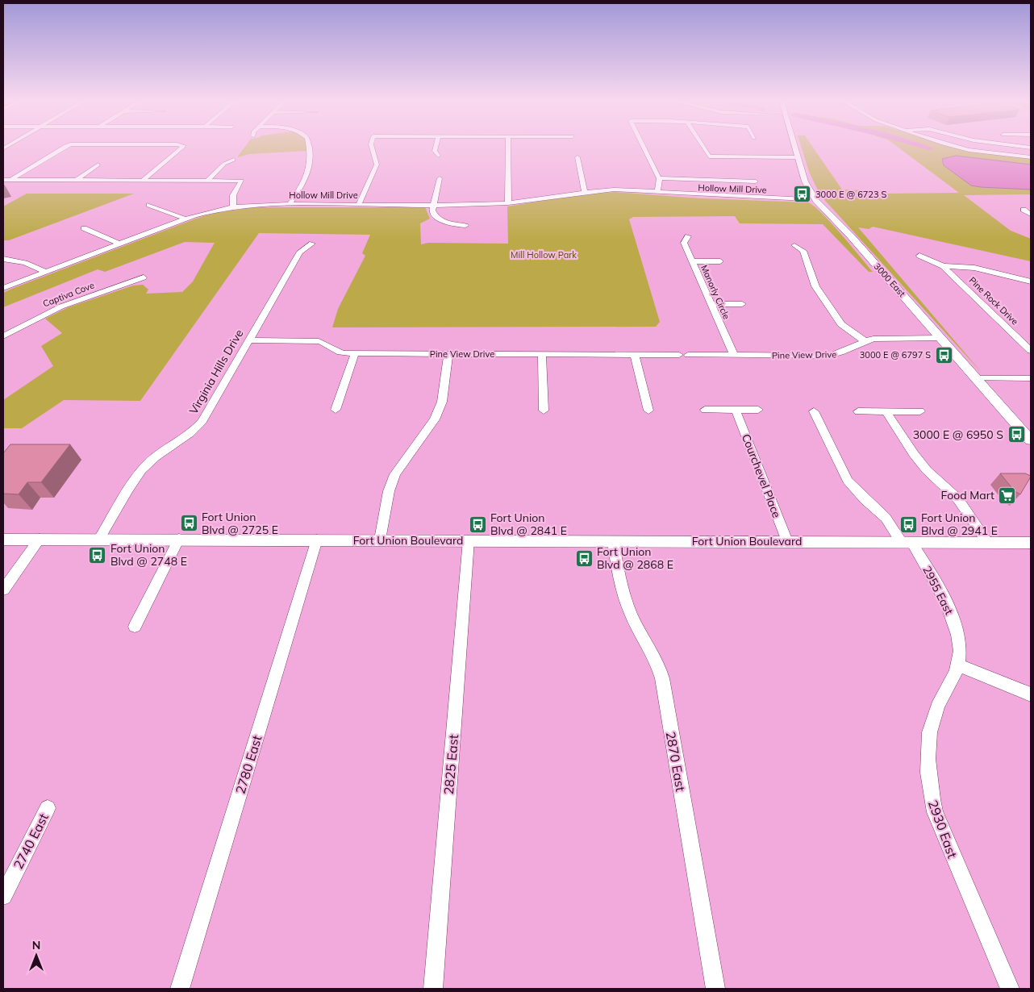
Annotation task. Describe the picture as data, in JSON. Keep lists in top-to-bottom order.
{
  "streets": {
    "main road": ["3000 East", "Fort Union Boulevard"],
    "street": [
      "Hollow Mill Drive",
      "Manorly Circle",
      "Captiva Cove",
      "Pine Rock Drive",
      "Pine View Drive",
      "Virginia Hills Drive",
      "Courchevel Place",
      "2955 East",
      "2870 East",
      "2780 East",
      "2825 East",
      "2930 East",
      "2740 East"
    ]
  },
  "crossings": [
    ["Hollow Mill Drive", "3000 East"],
    ["3000 East", "Pine View Drive"],
    ["Manorly Circle", "Pine View Drive"],
    ["Pine View Drive", "Virginia Hills Drive"],
    ["Virginia Hills Drive", "Fort Union Boulevard"],
    ["Courchevel Place", "Fort Union Boulevard"],
    ["Fort Union Boulevard", "2955 East"],
    ["Fort Union Boulevard", "2870 East"],
    ["Fort Union Boulevard", "2780 East"],
    ["Fort Union Boulevard", "2825 East"],
    ["2955 East", "2930 East"]
  ],
  "parks": ["Mill Hollow Park"],
  "places": {
    "bus stop": [
      "3000 E @ 6723 S",
      "3000 E @ 6797 S",
      "3000 E @ 6950 S",
      "Fort Union Blvd @ 2725 E",
      "Fort Union Blvd @ 2841 E",
      "Fort Union Blvd @ 2941 E",
      "Fort Union Blvd @ 2748 E",
      "Fort Union Blvd @ 2868 E"
    ],
    "supermarket": ["Food Mart"]
  },
  "north": "top"
}
